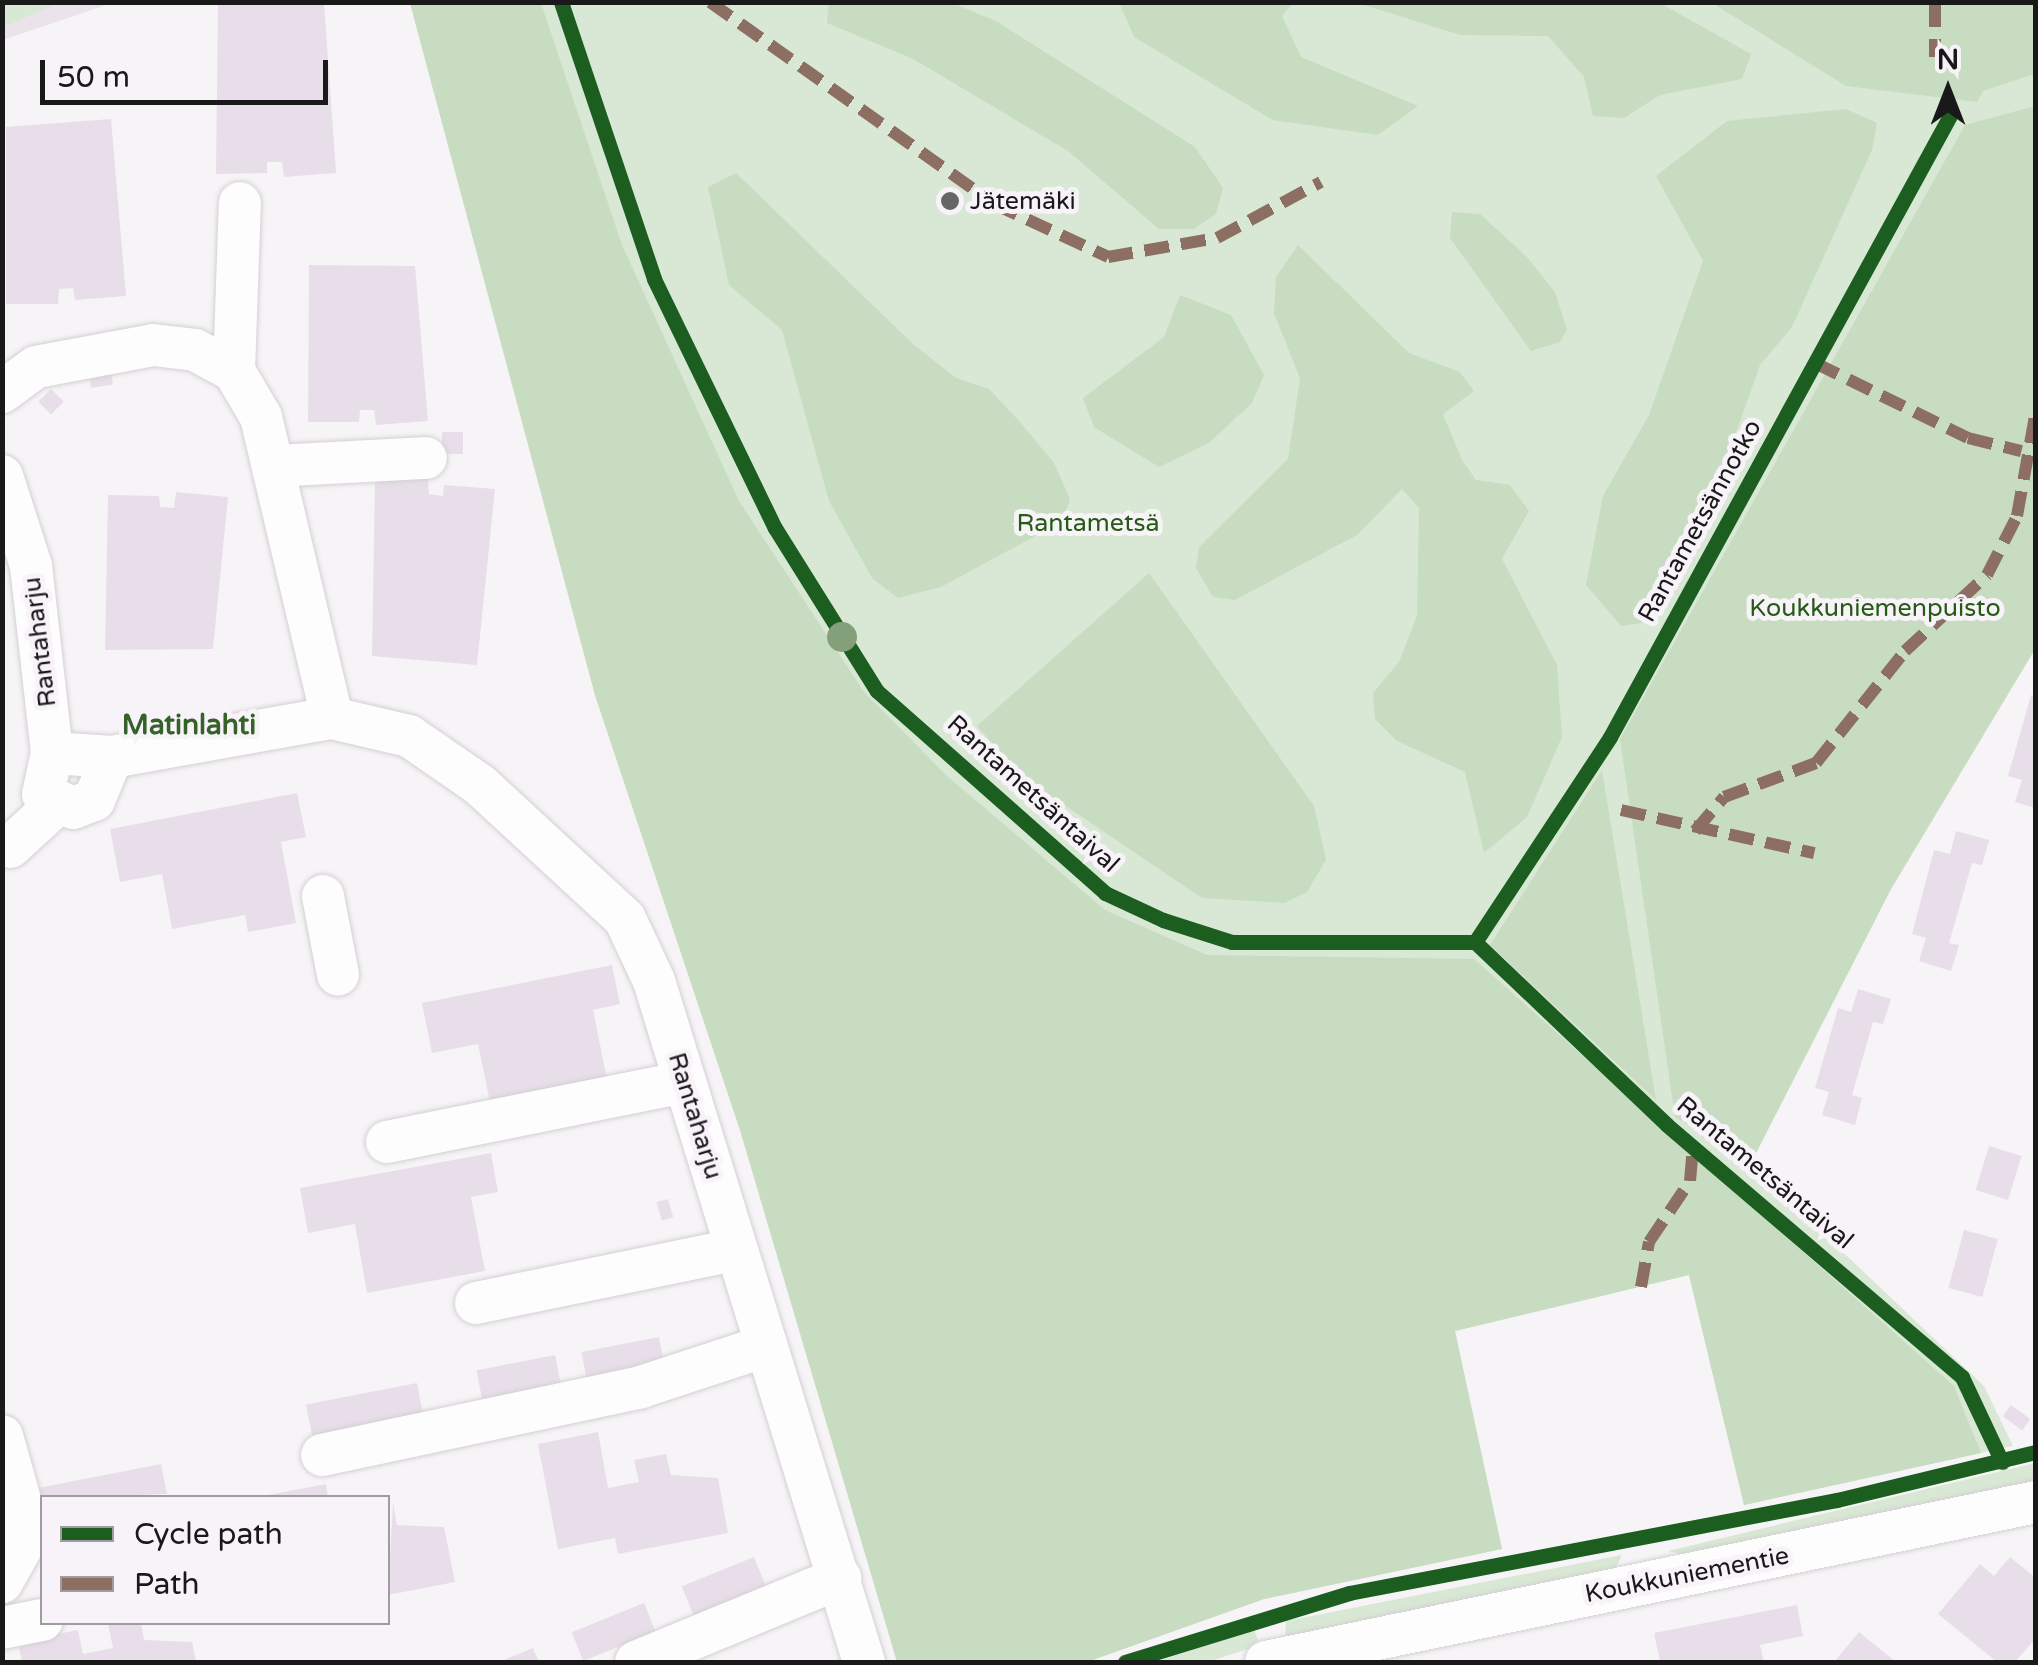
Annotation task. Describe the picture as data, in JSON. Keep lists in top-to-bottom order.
{
  "streets": {
    "street": ["Rantaharju", "Koukkuniementie"],
    "cycle path": ["Rantametsännotko", "Rantametsäntaival"]
  },
  "districts": ["Matinlahti"],
  "parks": ["Rantametsä", "Koukkuniemenpuisto"],
  "places": ["Jätemäki"],
  "legend": ["Cycle path", "Path"],
  "scale_bar": "50 m",
  "north": "top"
}
